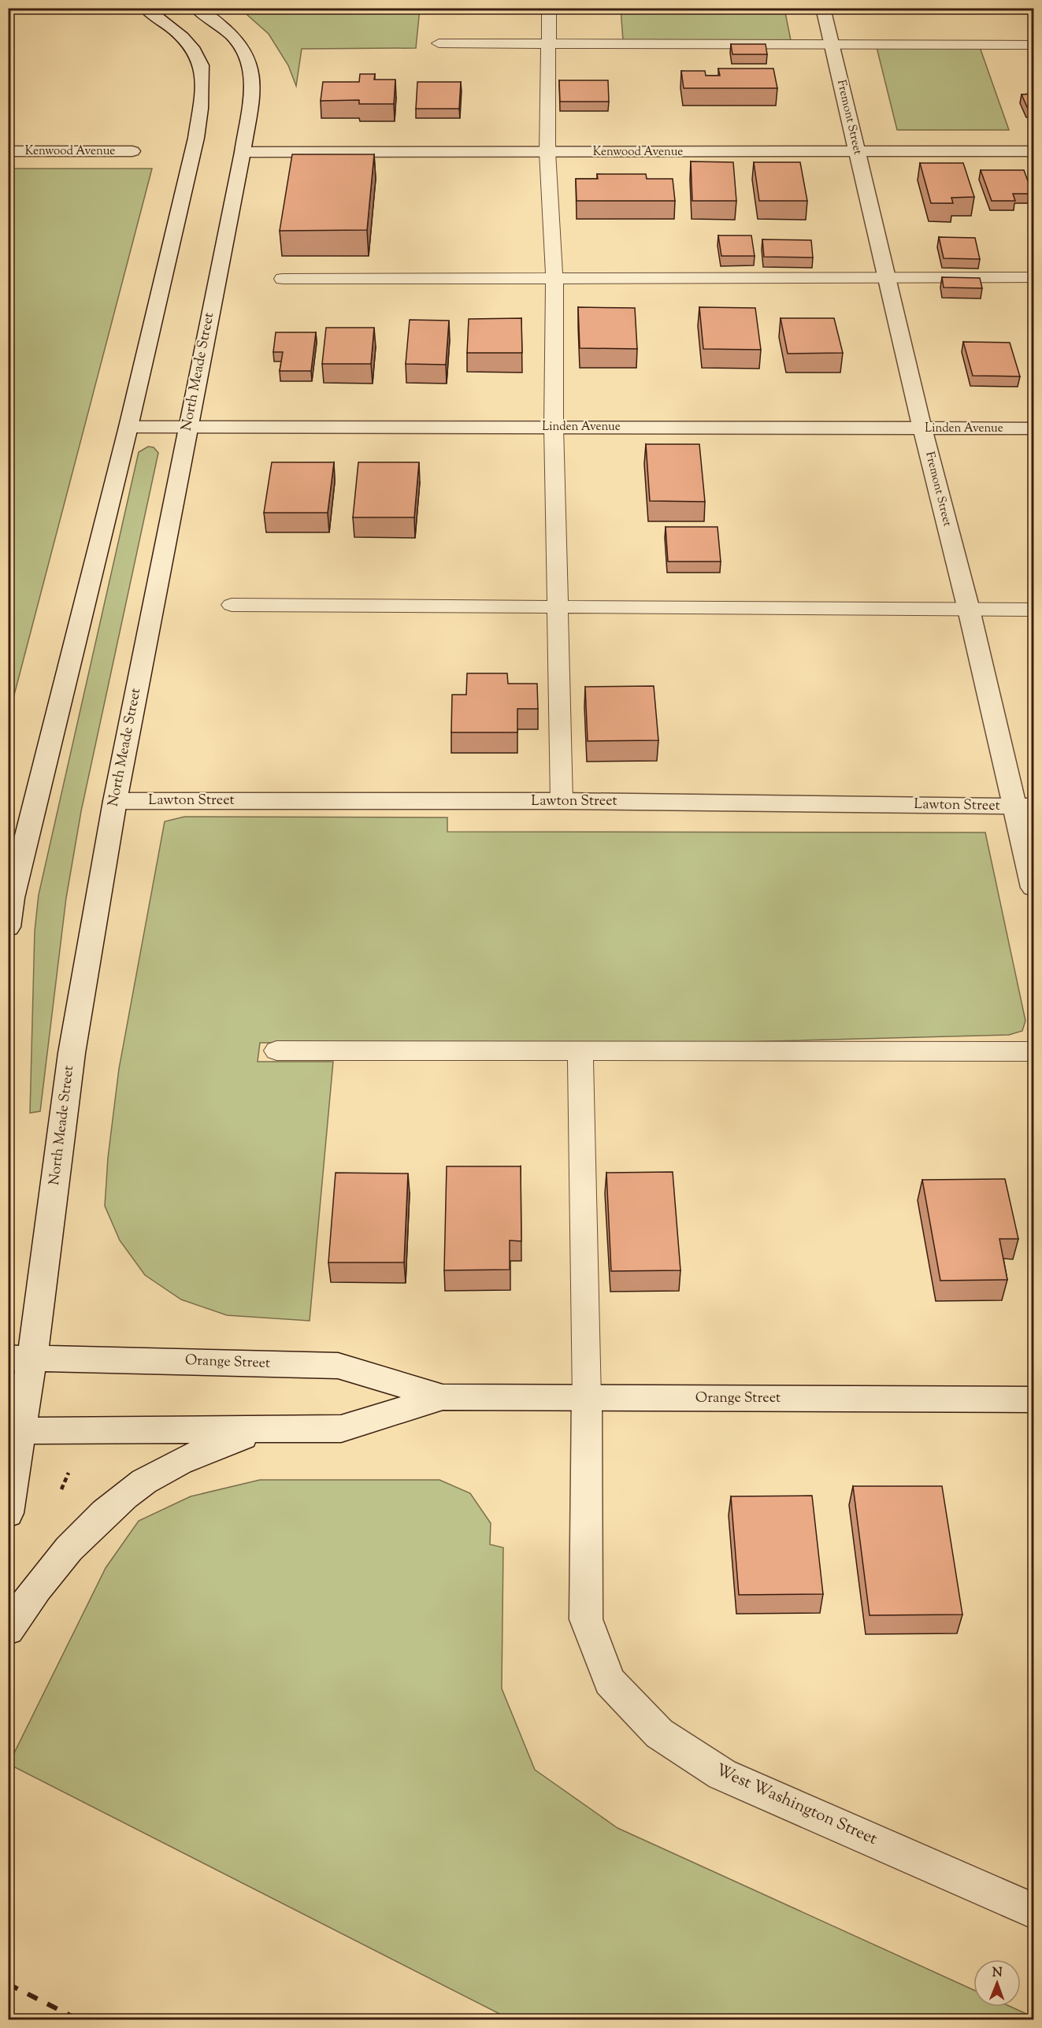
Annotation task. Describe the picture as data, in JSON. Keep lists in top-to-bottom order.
{
  "streets": {
    "street": [
      "Fremont Street",
      "Kenwood Avenue",
      "North Meade Street",
      "Linden Avenue",
      "Lawton Street",
      "Orange Street",
      "West Washington Street"
    ]
  },
  "crossings": [
    ["Fremont Street", "Kenwood Avenue"],
    ["Fremont Street", "Linden Avenue"],
    ["Fremont Street", "Lawton Street"],
    ["Kenwood Avenue", "North Meade Street"],
    ["North Meade Street", "Linden Avenue"],
    ["North Meade Street", "Lawton Street"],
    ["North Meade Street", "Orange Street"],
    ["Orange Street", "West Washington Street"]
  ],
  "north": "top"
}
